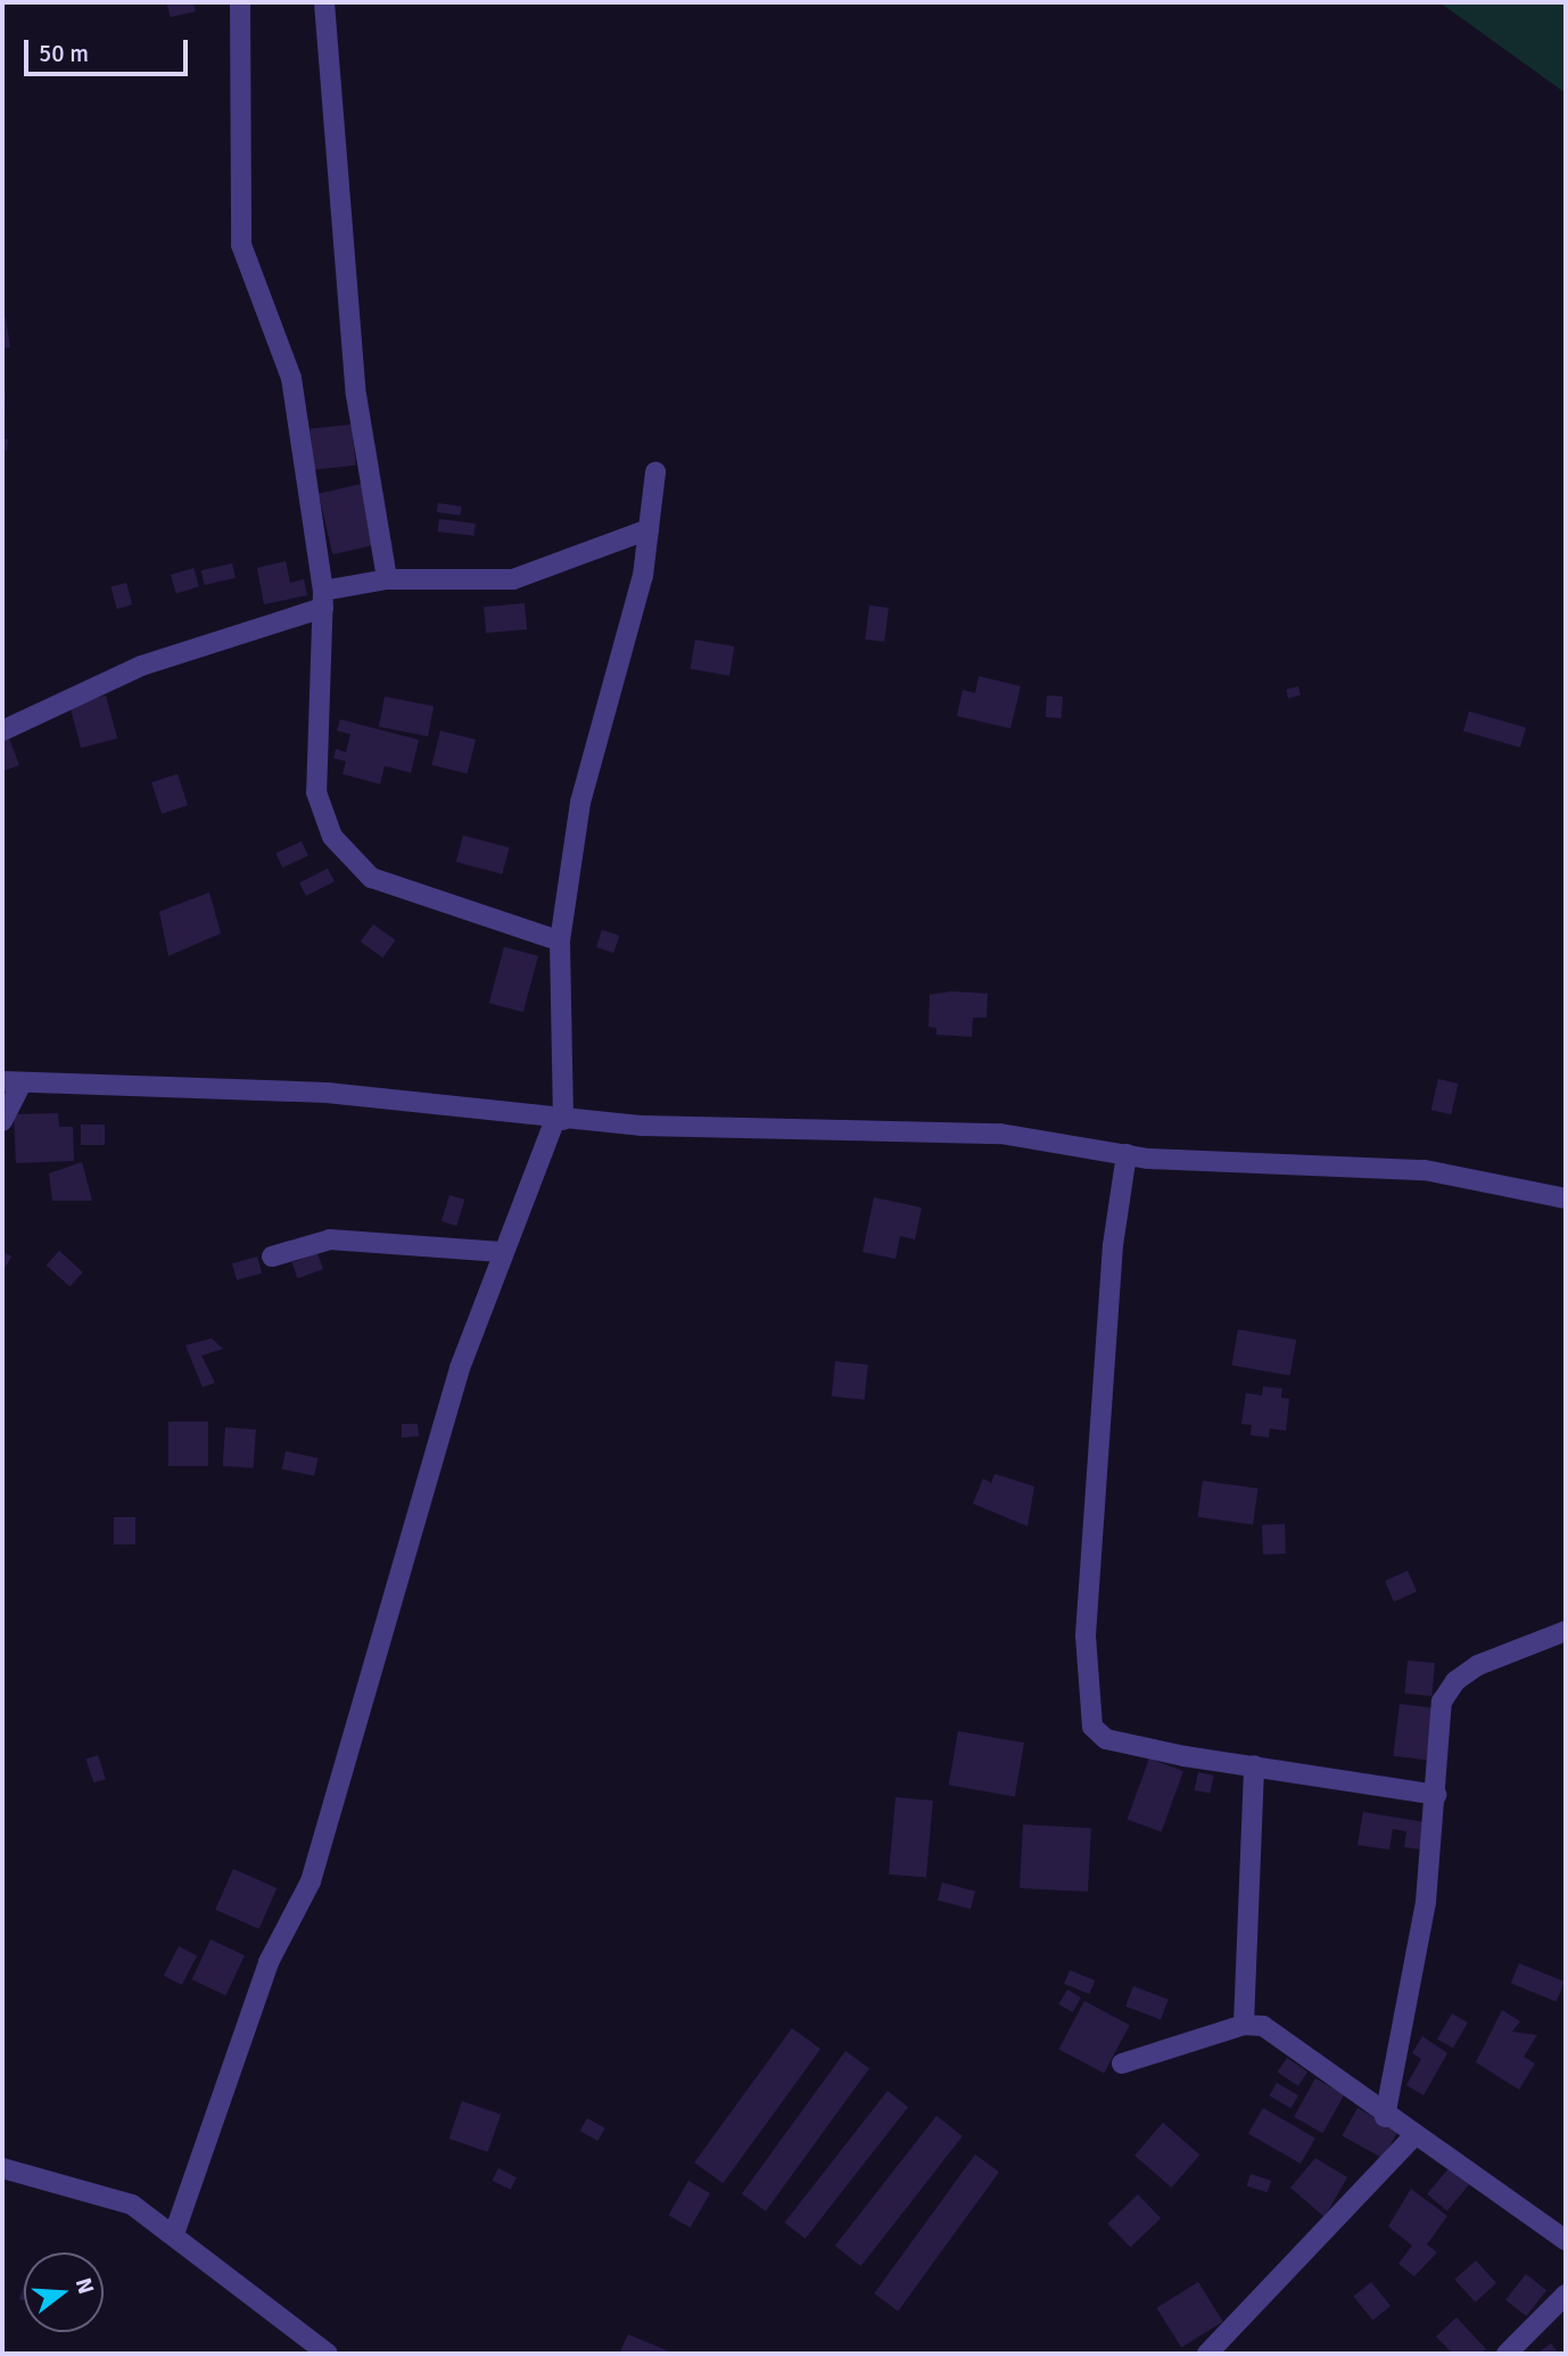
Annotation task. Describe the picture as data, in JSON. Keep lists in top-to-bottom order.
{
  "scale_bar": "50 m",
  "north": "right"
}
